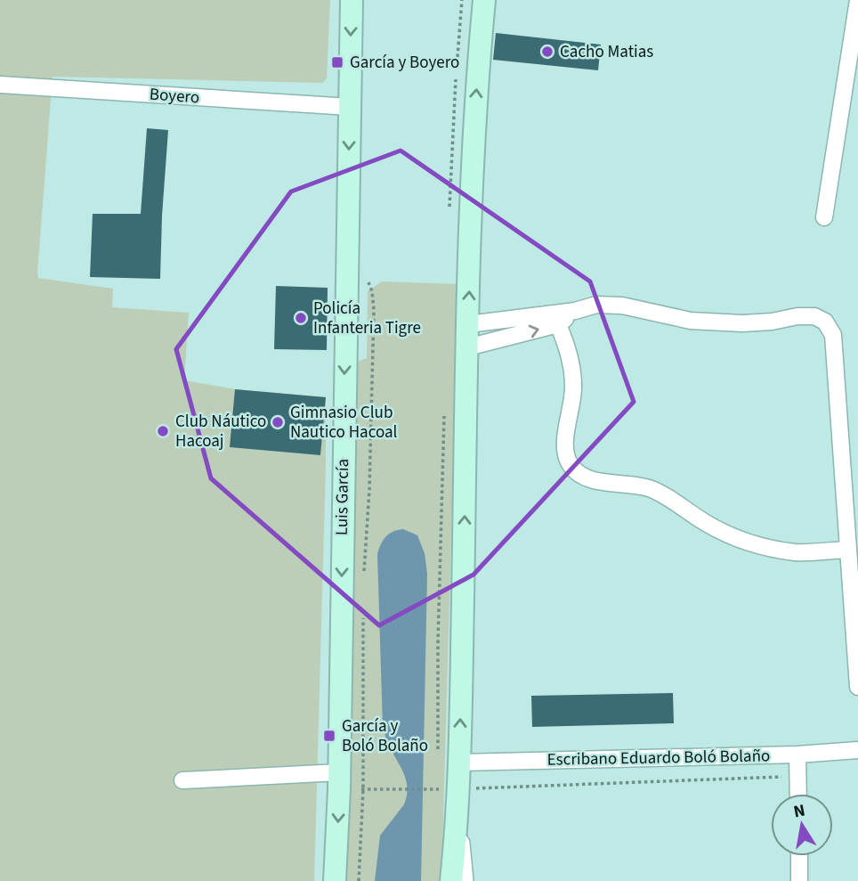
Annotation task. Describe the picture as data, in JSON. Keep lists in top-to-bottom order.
{
  "streets": {
    "main road": ["Luis García"],
    "street": ["Boyero", "Escribano Eduardo Boló Bolaño"]
  },
  "crossings": [
    ["Boyero", "Luis García"]
  ],
  "places": {
    "other": [
      "Cacho Matias",
      "Policía Infanteria Tigre",
      "Gimnasio Club Nautico Hacoal",
      "Club Náutico Hacoaj"
    ],
    "transit": ["García y Boyero", "García y Boló Bolaño"]
  },
  "north": "top"
}
